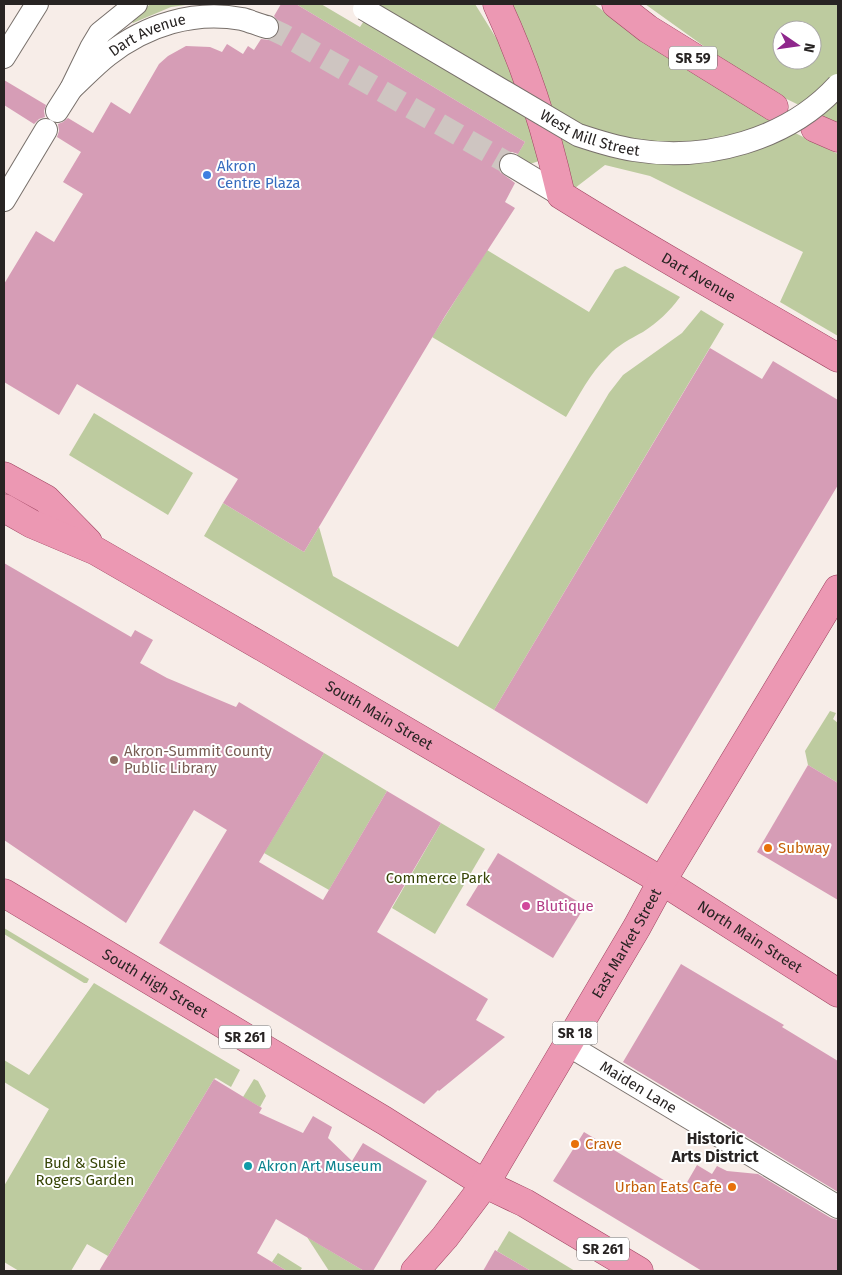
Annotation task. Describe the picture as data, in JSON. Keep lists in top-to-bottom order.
{
  "streets": {
    "main road": [
      "Dart Avenue",
      "SR 59",
      "South Main Street",
      "North Main Street",
      "East Market Street",
      "South High Street",
      "SR 18",
      "SR 261"
    ],
    "street": ["West Mill Street", "Maiden Lane"]
  },
  "crossings": [
    ["South Main Street", "North Main Street"],
    ["South Main Street", "East Market Street"],
    ["North Main Street", "East Market Street"],
    ["East Market Street", "South High Street"],
    ["East Market Street", "SR 261"],
    ["East Market Street", "Maiden Lane"],
    ["South High Street", "SR 261"]
  ],
  "districts": ["Historic Arts District"],
  "parks": ["Commerce Park", "Bud & Susie Rogers Garden"],
  "places": [
    "Akron Centre Plaza",
    "Akron-Summit County Public Library",
    "Subway",
    "Blutique",
    "Crave",
    "Akron Art Museum",
    "Urban Eats Cafe"
  ],
  "north": "right"
}
